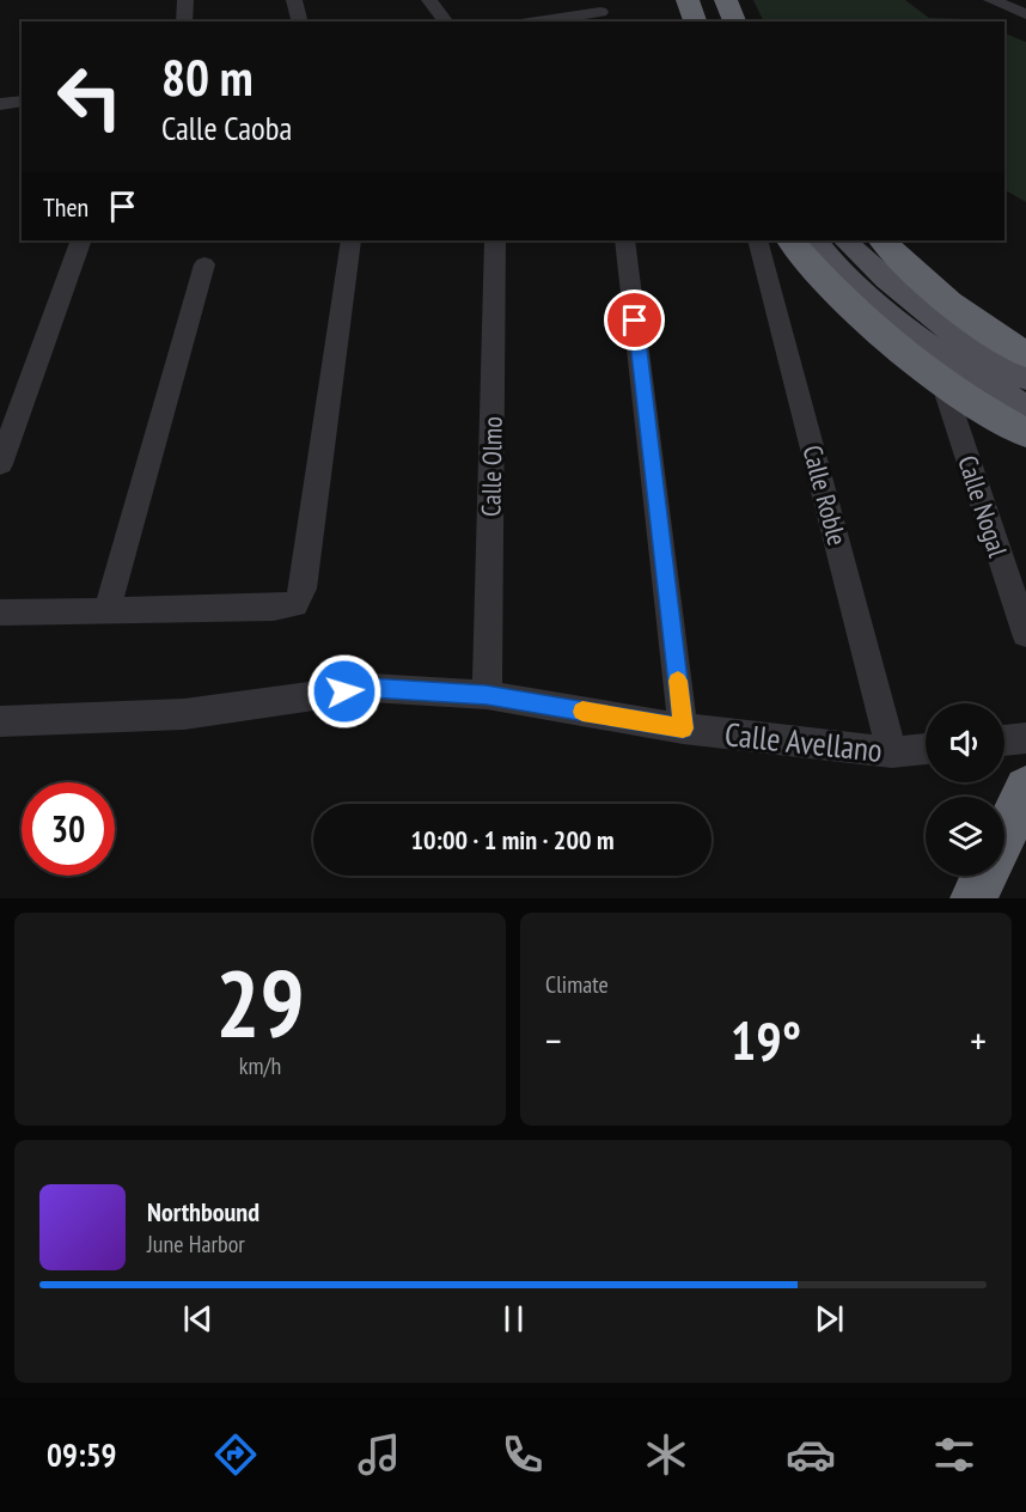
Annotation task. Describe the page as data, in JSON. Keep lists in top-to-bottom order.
{
  "streets": {
    "street": [
      "Calle Olmo",
      "Calle Roble",
      "Calle Nogal",
      "Calle Avellano"
    ]
  },
  "crossings": [
    ["Calle Olmo", "Calle Avellano"],
    ["Calle Roble", "Calle Avellano"]
  ],
  "page": {
    "turn": ["80 m", "Calle Caoba"],
    "then": "Then",
    "limit": "30",
    "trip": "10:00 · 1 min · 200 m",
    "tile": [
      ["29", "km/h"],
      "Climate"
    ],
    "heat": ["−", "19°", "+"],
    "song": ["Northbound", "June Harbor"],
    "tabs": "09:59"
  }
}
